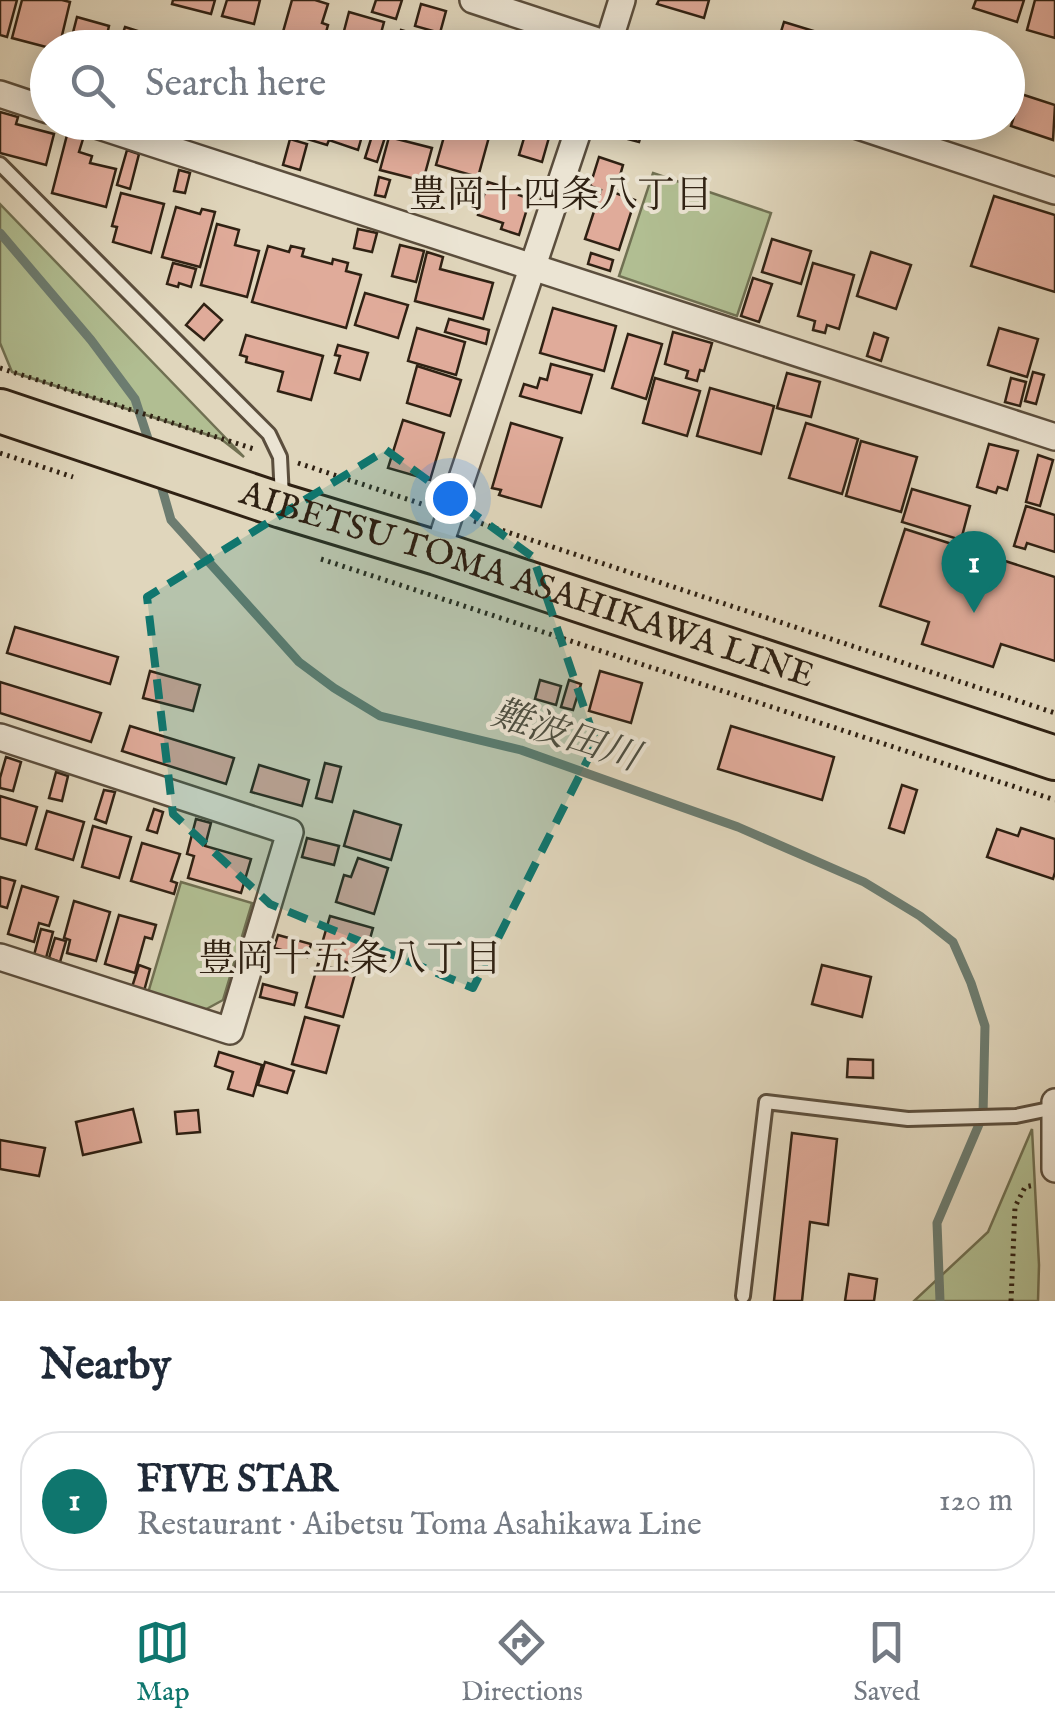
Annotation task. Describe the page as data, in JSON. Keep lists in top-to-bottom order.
{
  "streets": {
    "main road": ["AIBETSU TOMA ASAHIKAWA LINE"]
  },
  "districts": ["豊岡十四条八丁目", "豊岡十五条八丁目"],
  "water": ["難波田川"],
  "page": {
    "search": "Search here",
    "pins": "1",
    "heading": "Nearby",
    "list": [
      {
        "mark": "1",
        "name": "FIVE STAR",
        "note": "Restaurant · Aibetsu Toma Asahikawa Line",
        "value": "120 m"
      }
    ],
    "nav": ["Map", "Directions", "Saved"]
  }
}
